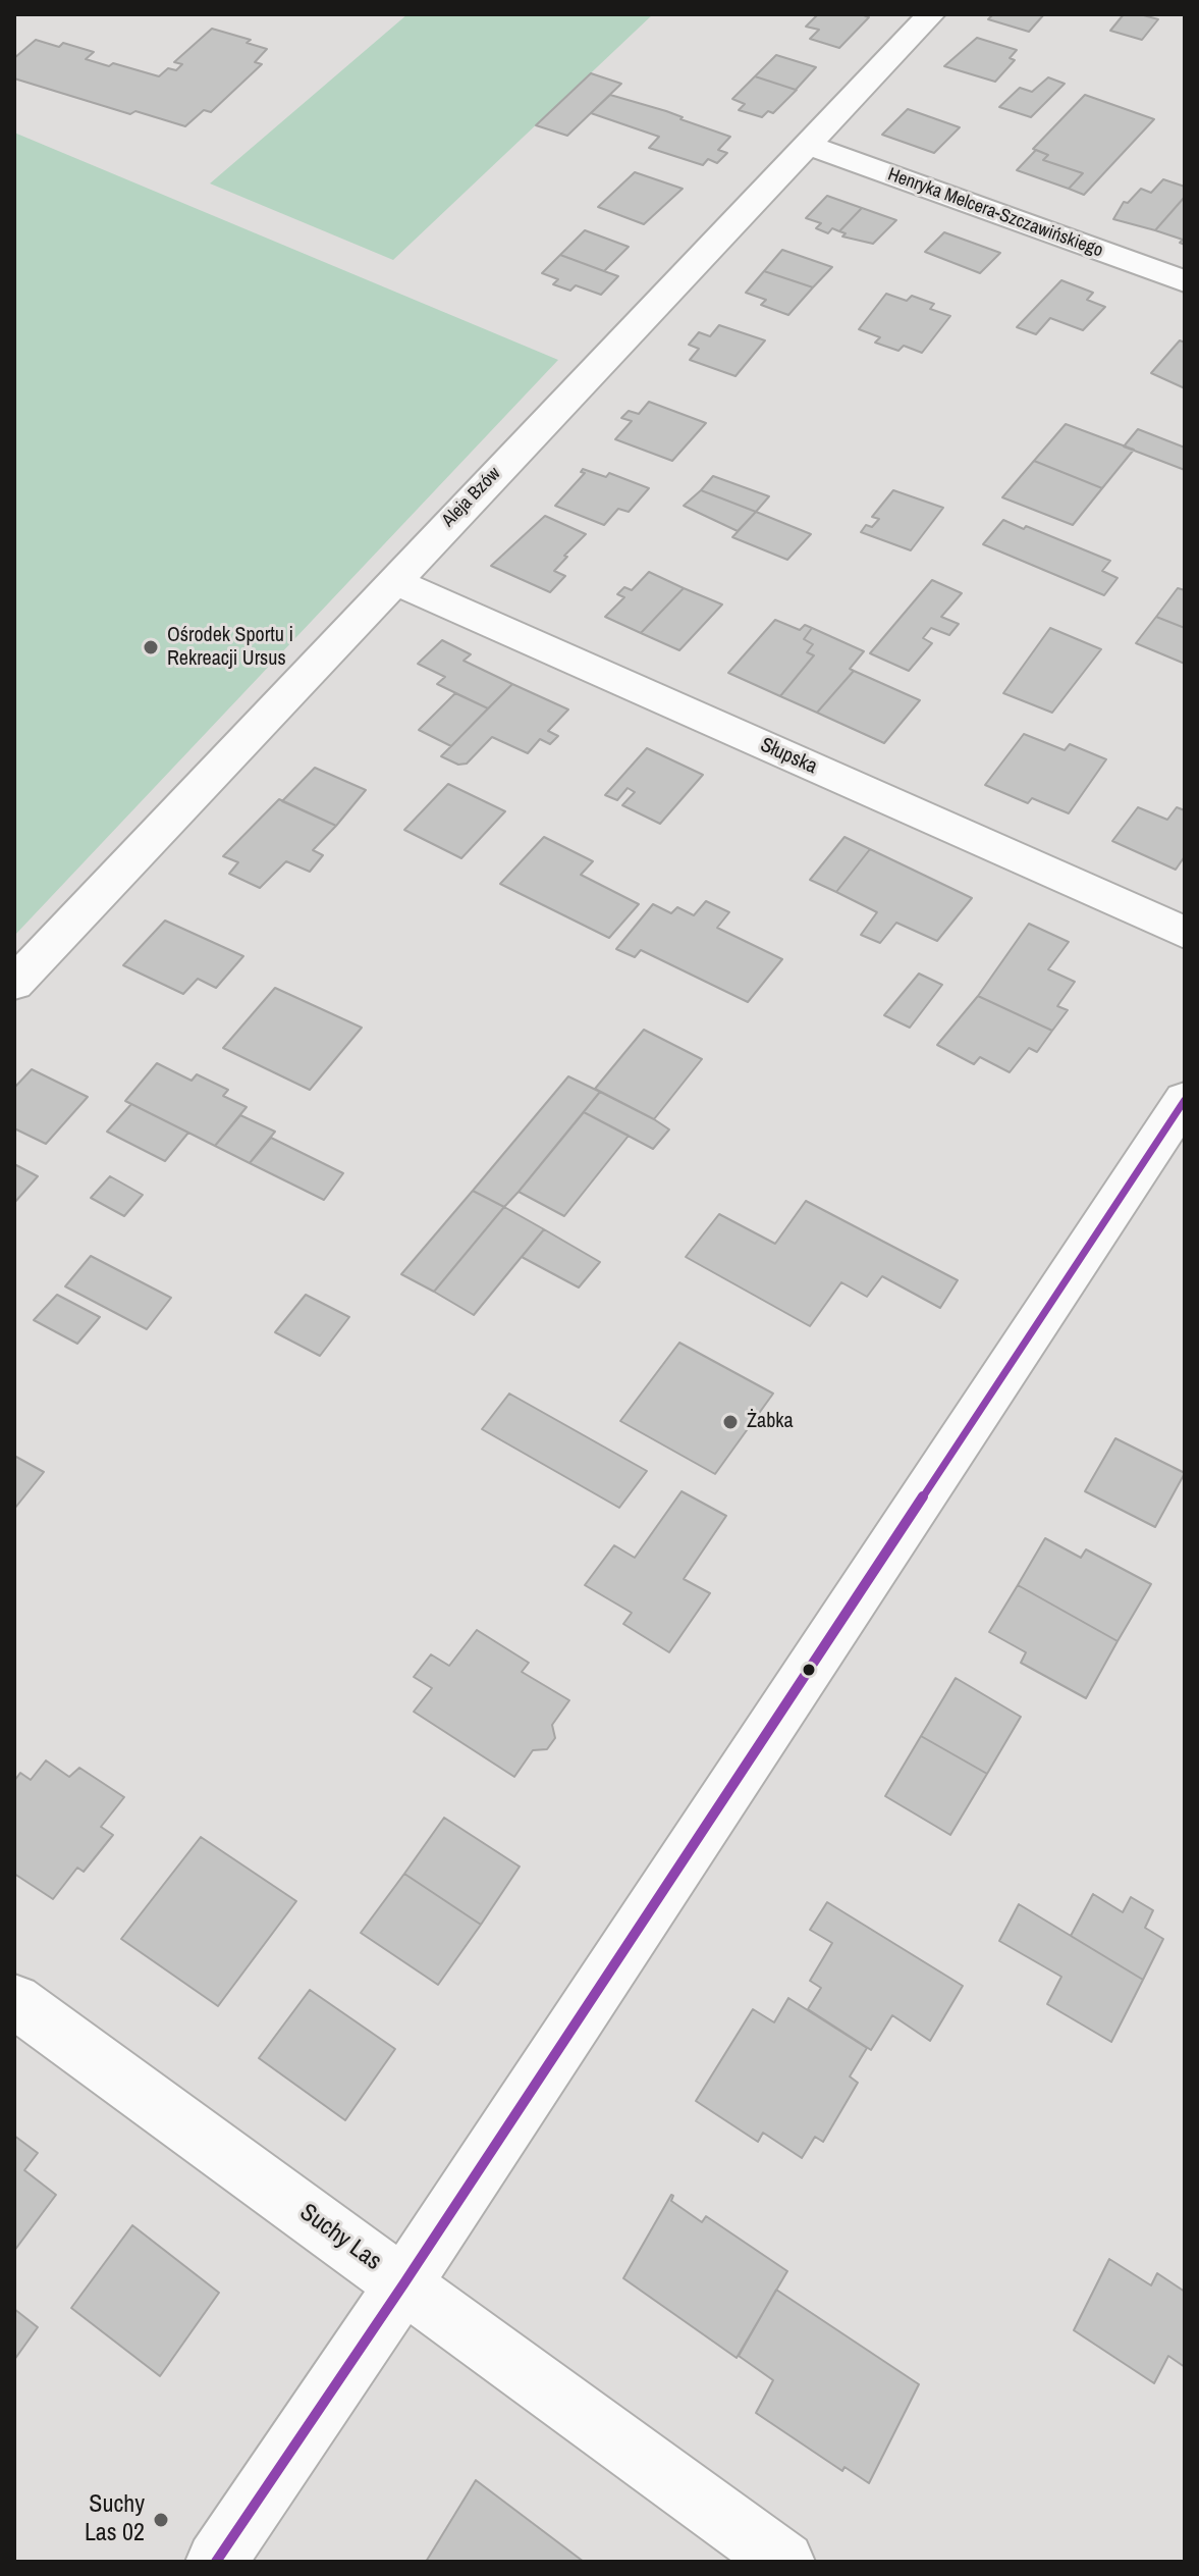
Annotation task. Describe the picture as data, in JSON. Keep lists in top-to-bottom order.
{
  "streets": {
    "street": [
      "Henryka Melcera-Szczawińskiego",
      "Aleja Bzów",
      "Słupska",
      "Suchy Las"
    ]
  },
  "crossings": [
    ["Henryka Melcera-Szczawińskiego", "Aleja Bzów"],
    ["Aleja Bzów", "Słupska"]
  ],
  "places": ["Ośrodek Sportu i Rekreacji Ursus", "Żabka", "Suchy Las 02"]
}
